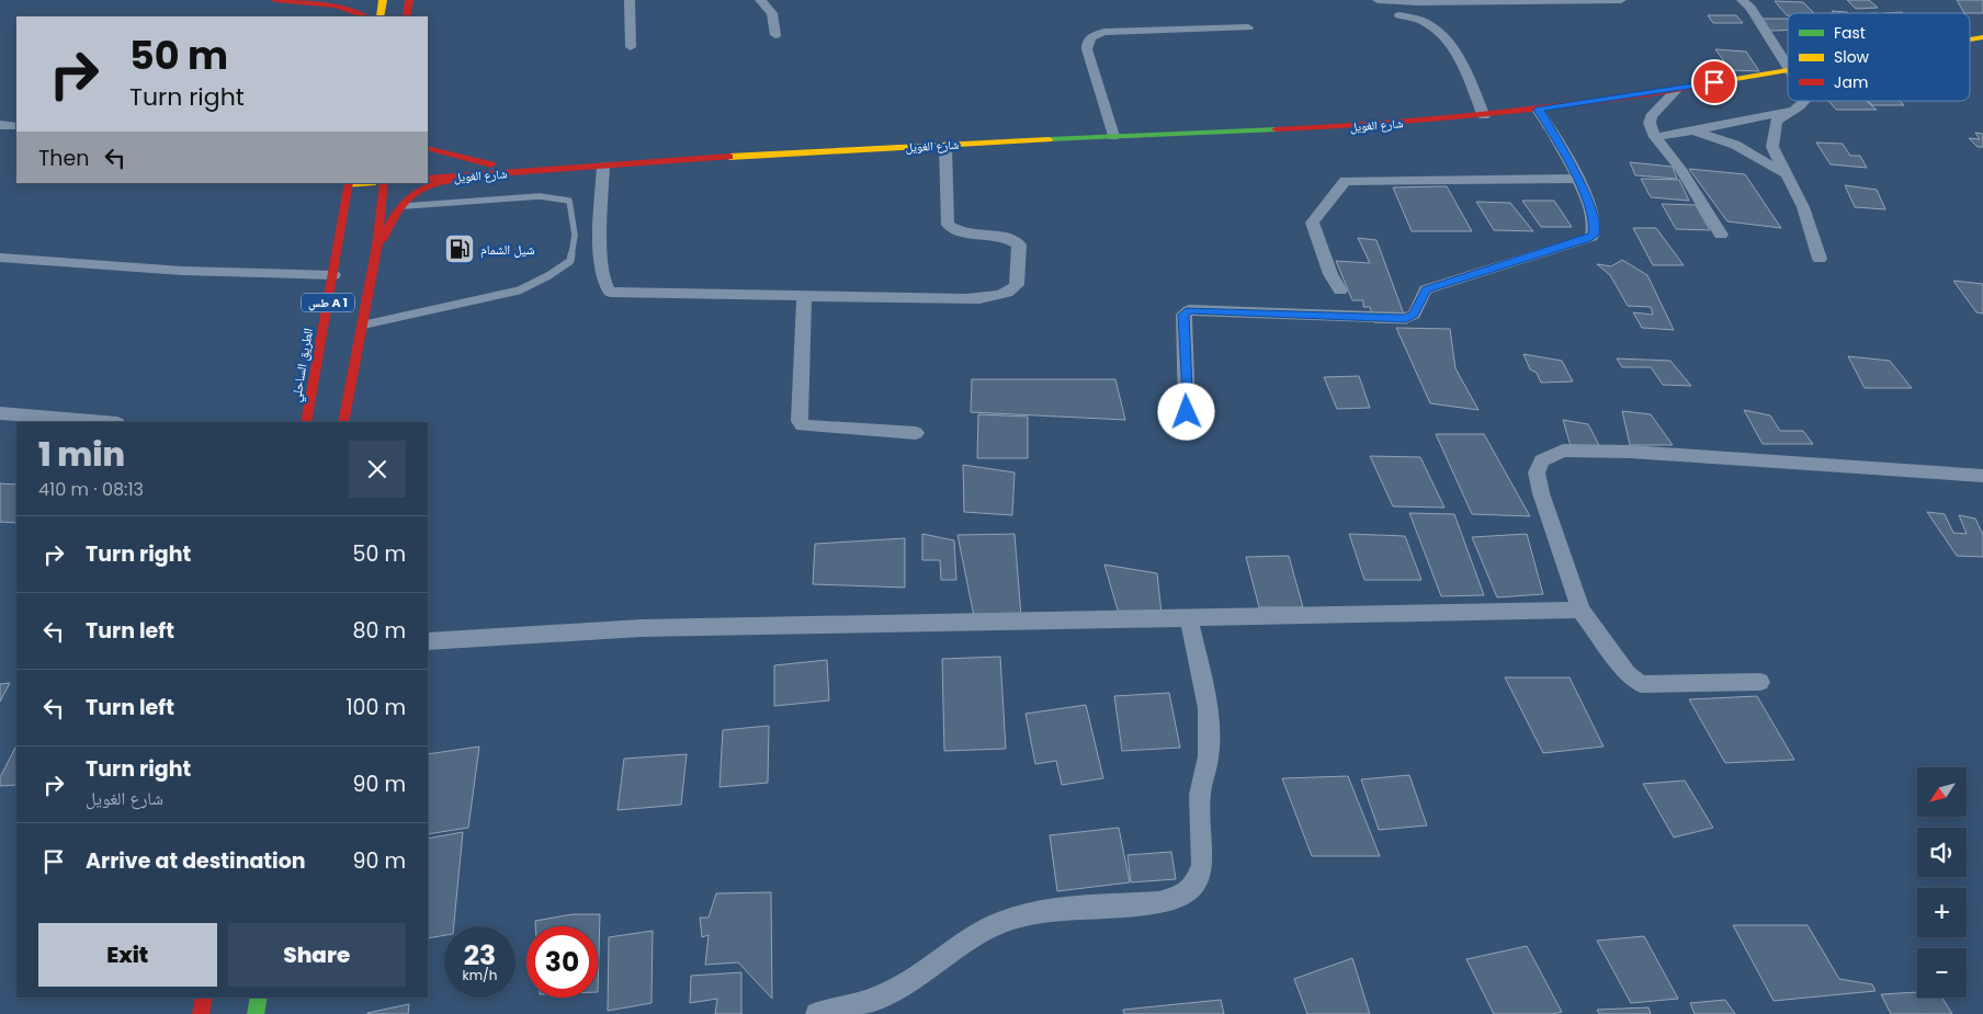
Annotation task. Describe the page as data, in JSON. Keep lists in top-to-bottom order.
{
  "streets": {
    "main road": ["شارع الغويل", "طس A 1", "الطريق الساحلي"]
  },
  "places": {
    "fuel station": ["شيل الشمام"]
  },
  "legend": ["Fast", "Slow", "Jam"],
  "north": "bottom left",
  "page": {
    "turn": ["50 m", "Turn right"],
    "then": "Then",
    "heading": ["1 min", "410 m · 08:13"],
    "list": [
      {
        "name": "Turn right",
        "value": "50 m"
      },
      {
        "name": "Turn left",
        "value": "80 m"
      },
      {
        "name": "Turn left",
        "value": "100 m"
      },
      {
        "name": "Turn right",
        "note": "شارع الغويل",
        "value": "90 m"
      },
      {
        "name": "Arrive at destination",
        "value": "90 m"
      }
    ],
    "map_buttons": ["+", "−"],
    "buttons": ["Exit", "Share"],
    "speed": "23 km/h",
    "limit": "30"
  }
}
